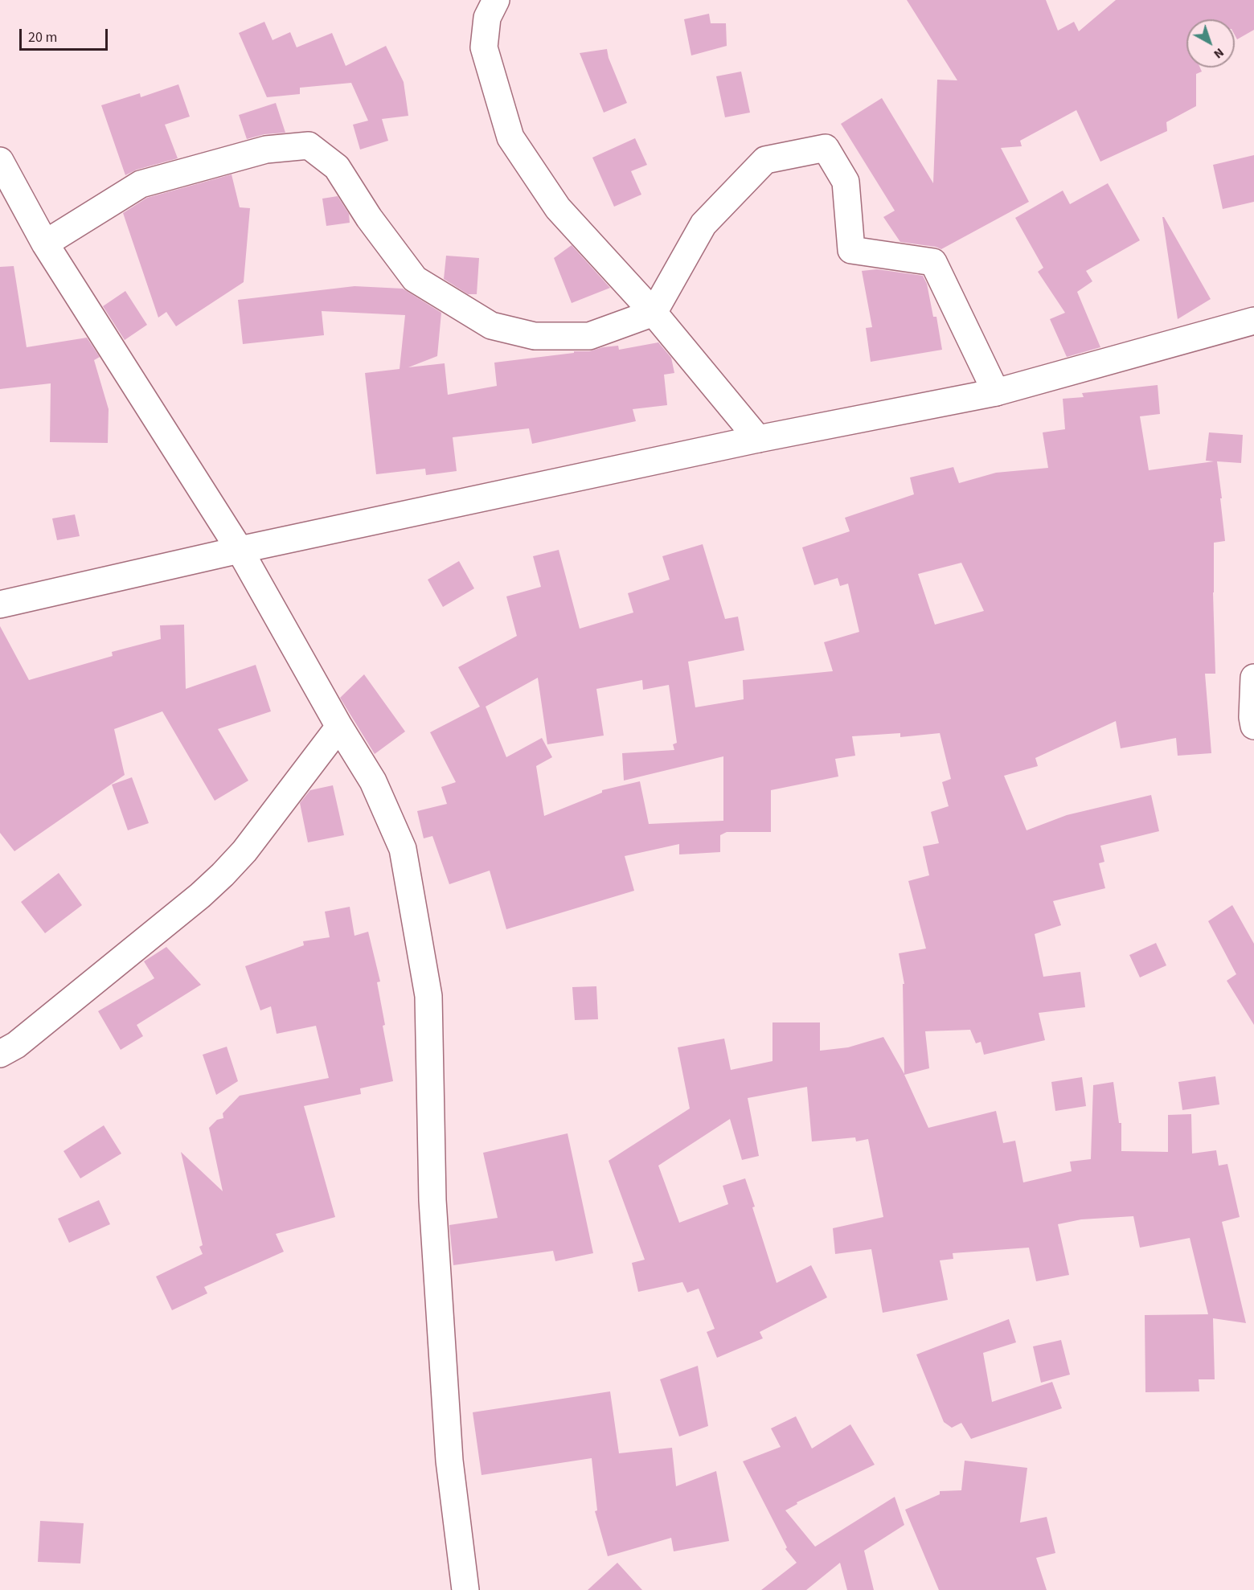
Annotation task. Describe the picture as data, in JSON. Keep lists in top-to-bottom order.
{
  "scale_bar": "20 m",
  "north": "bottom right"
}
